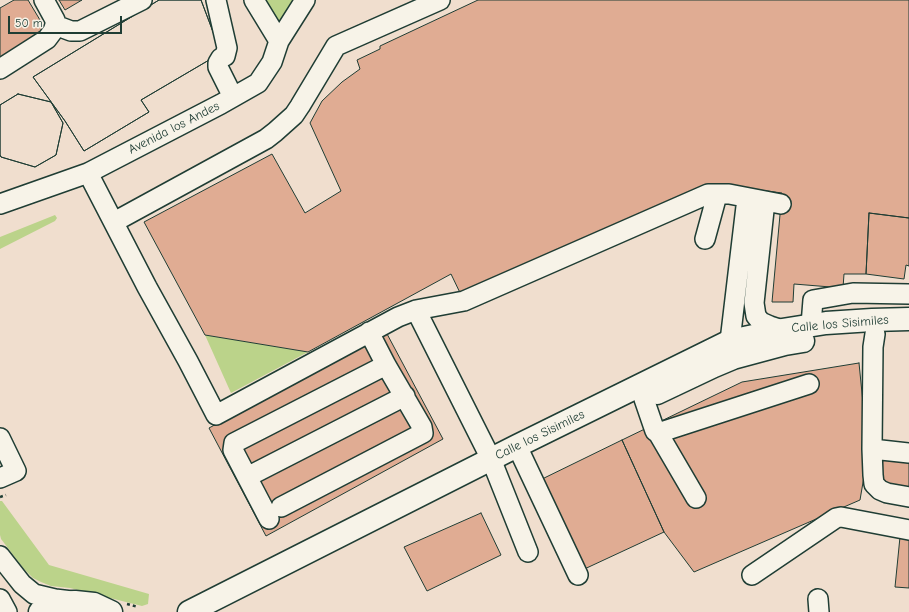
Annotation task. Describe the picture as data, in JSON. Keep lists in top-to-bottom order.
{
  "streets": {
    "main road": ["Calle los Sisimiles"],
    "street": ["Avenida los Andes"]
  },
  "scale_bar": "50 m"
}
